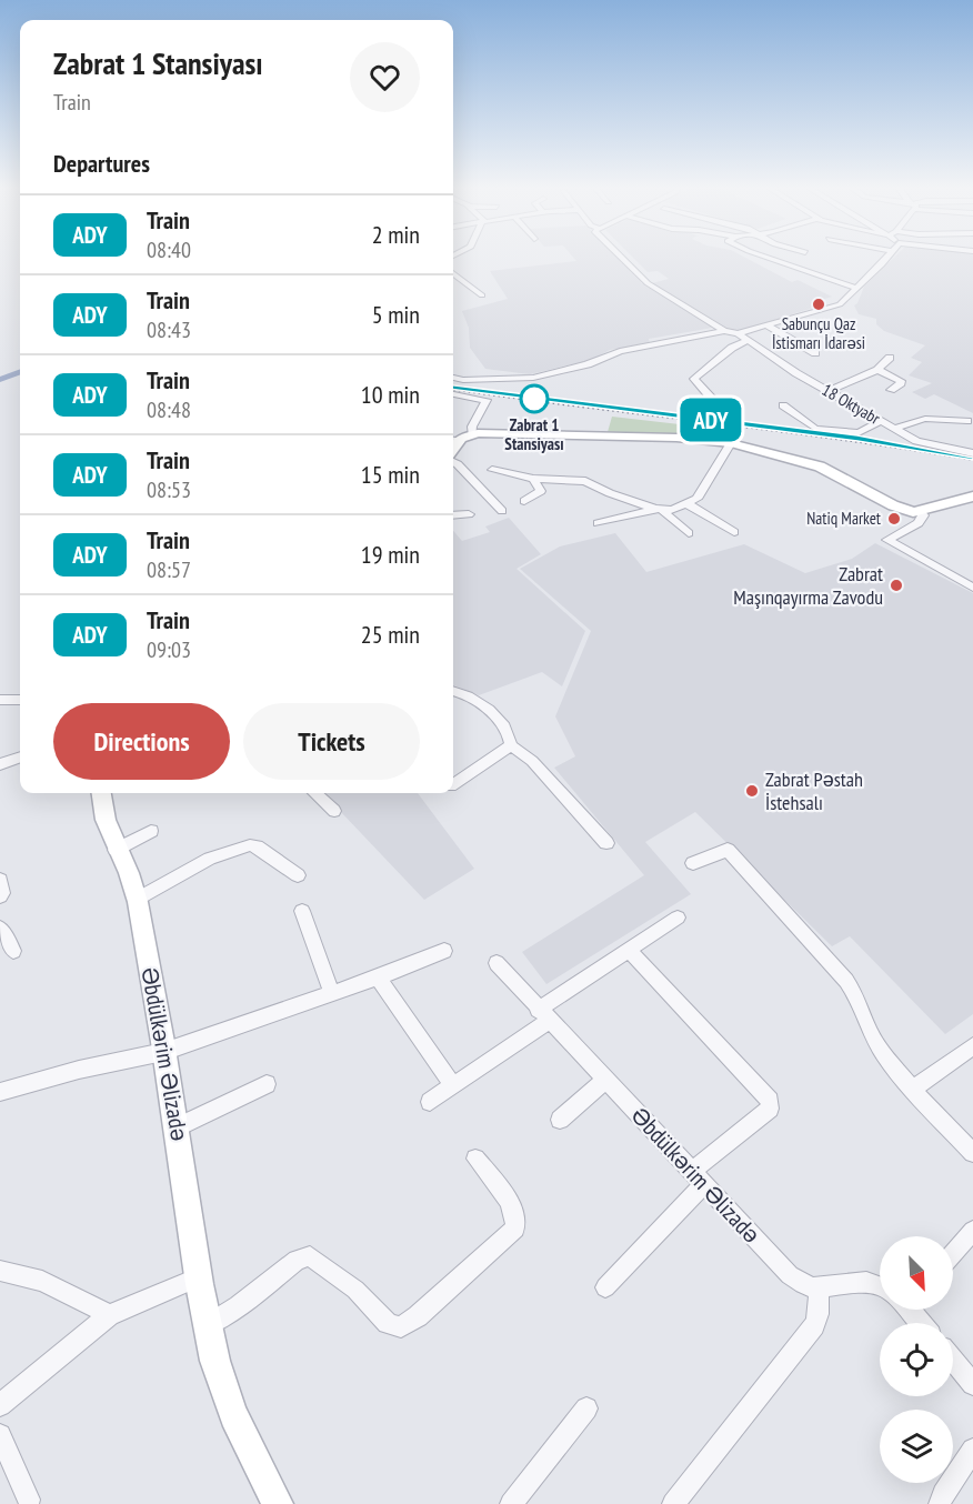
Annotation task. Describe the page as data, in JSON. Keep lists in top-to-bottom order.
{
  "streets": {
    "street": ["18 Oktyabr", "Əbdülkərim Əlizadə"]
  },
  "places": [
    "Sabunçu Qaz İstismarı İdarəsi",
    "Zabrat 1 Stansiyası",
    "Natiq Market",
    "Zabrat Maşınqayırma Zavodu",
    "Zabrat Pəstah İstehsalı"
  ],
  "north": "bottom right",
  "page": {
    "on_map": "ADY",
    "heading": [
      ["Zabrat 1 Stansiyası", "Train"],
      "Departures"
    ],
    "list": [
      {
        "mark": "ADY",
        "name": "Train",
        "note": "08:40",
        "value": "2 min"
      },
      {
        "mark": "ADY",
        "name": "Train",
        "note": "08:43",
        "value": "5 min"
      },
      {
        "mark": "ADY",
        "name": "Train",
        "note": "08:48",
        "value": "10 min"
      },
      {
        "mark": "ADY",
        "name": "Train",
        "note": "08:53",
        "value": "15 min"
      },
      {
        "mark": "ADY",
        "name": "Train",
        "note": "08:57",
        "value": "19 min"
      },
      {
        "mark": "ADY",
        "name": "Train",
        "note": "09:03",
        "value": "25 min"
      }
    ],
    "buttons": ["Directions", "Tickets"]
  }
}
